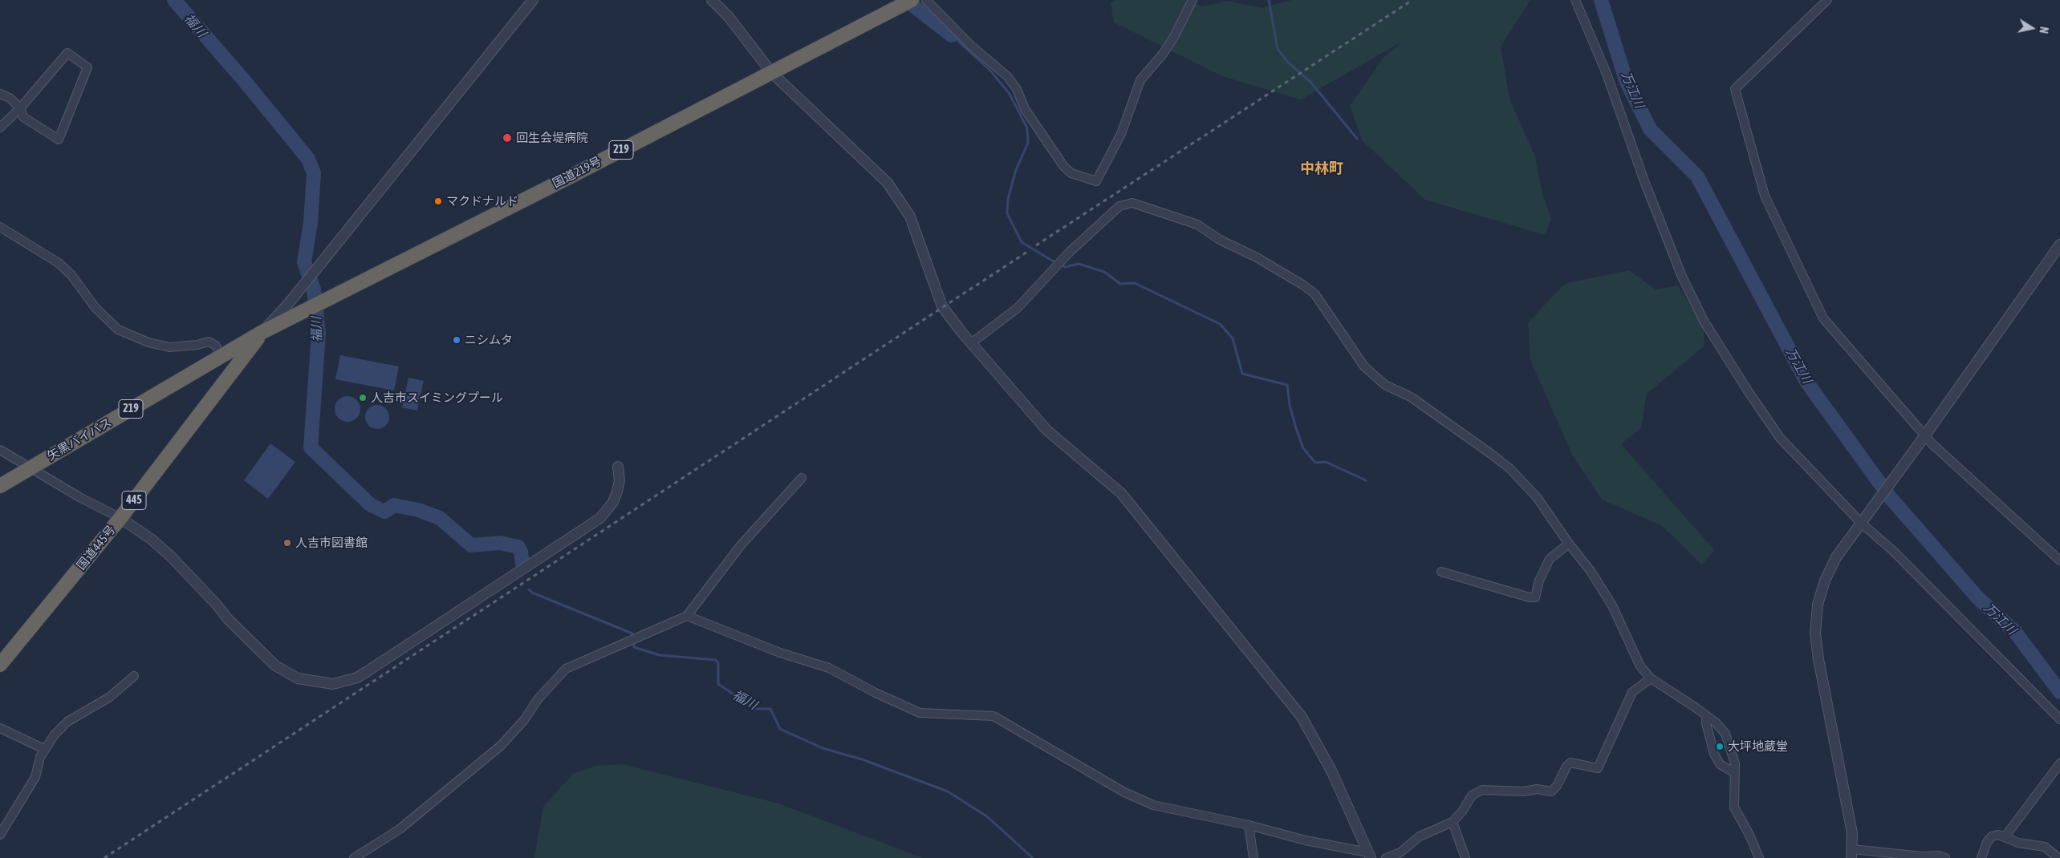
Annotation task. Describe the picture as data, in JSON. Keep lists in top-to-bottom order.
{
  "streets": {
    "highway": [
      "219",
      "国道219号",
      "矢黒バイパス",
      "445",
      "国道445号"
    ]
  },
  "crossings": [
    ["国道219号", "矢黒バイパス"],
    ["国道219号", "国道445号"],
    ["矢黒バイパス", "国道445号"]
  ],
  "districts": ["中林町"],
  "water": ["福川", "万江川"],
  "places": [
    "回生会堤病院",
    "マクドナルド",
    "ニシムタ",
    "人吉市スイミングプール",
    "人吉市図書館",
    "大坪地蔵堂"
  ],
  "north": "right"
}
